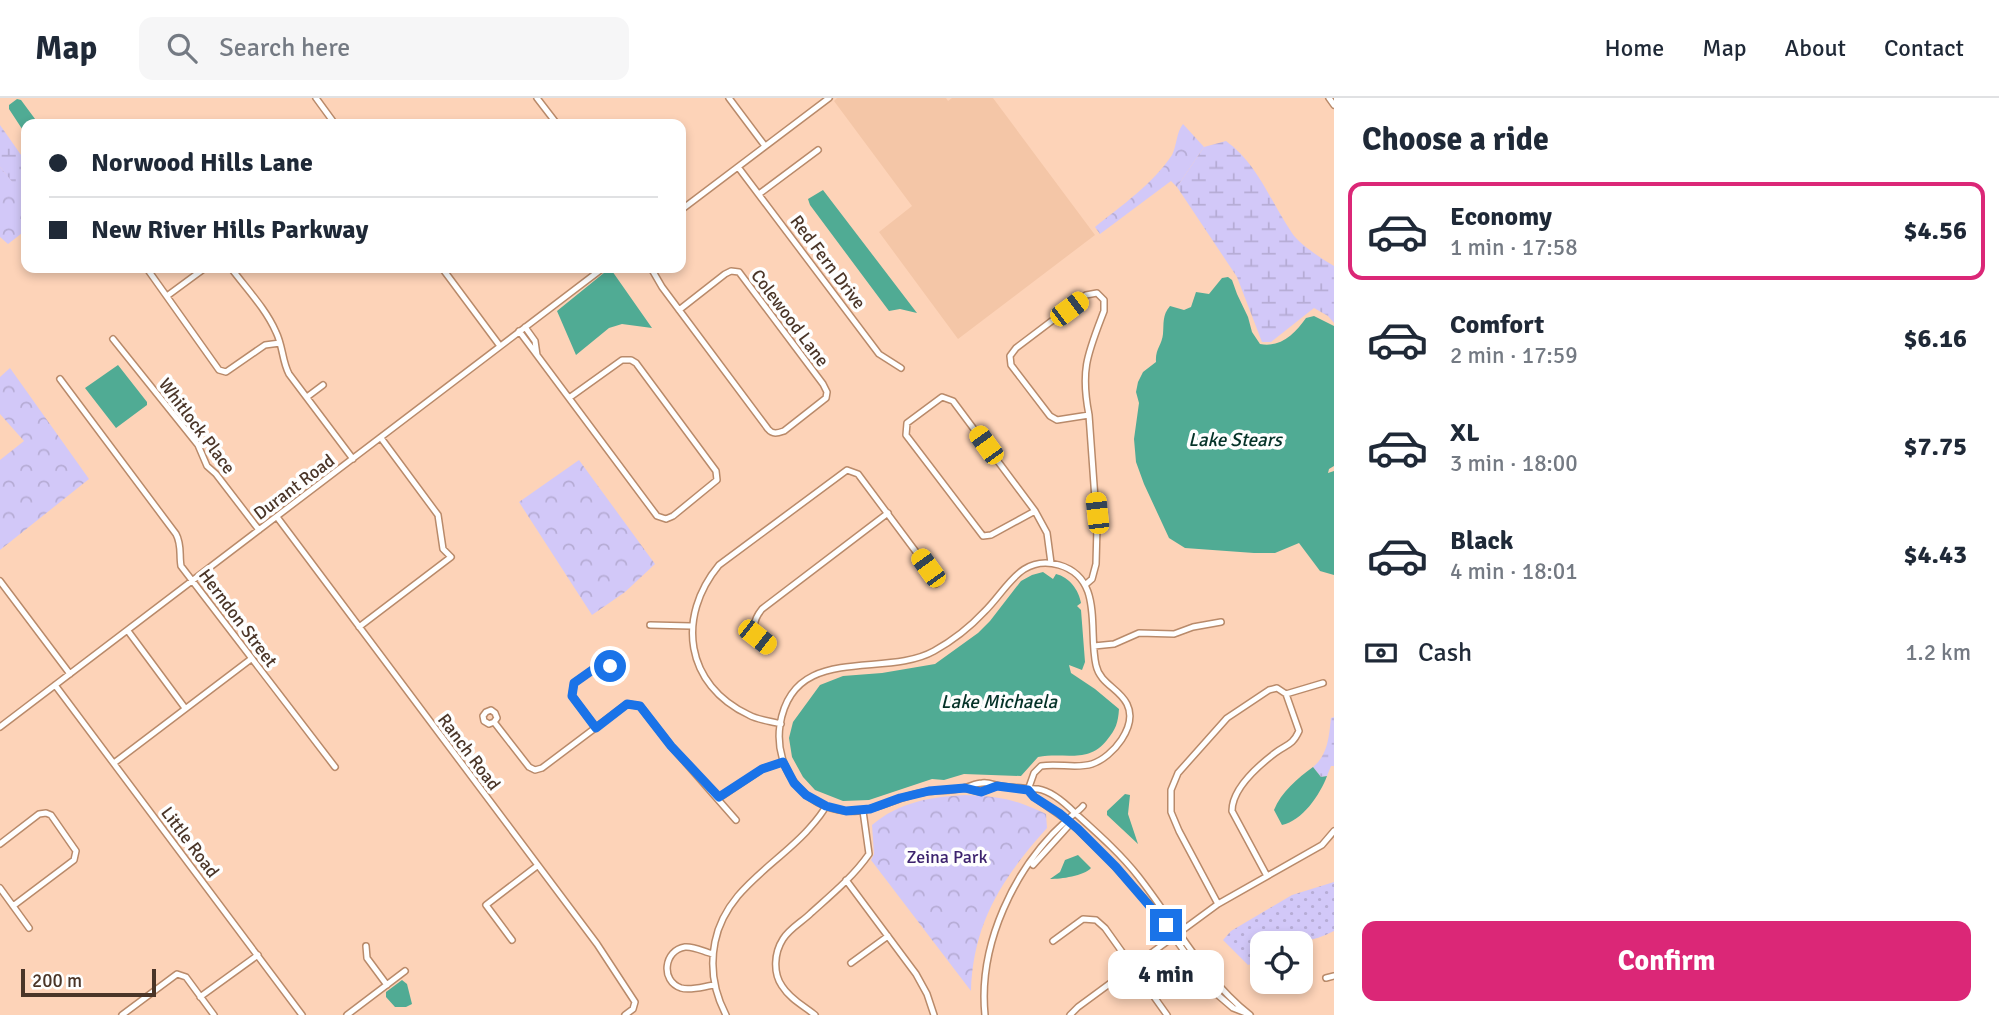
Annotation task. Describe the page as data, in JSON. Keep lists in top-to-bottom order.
{
  "streets": {
    "street": [
      "Red Fern Drive",
      "Colewood Lane",
      "Whitlock Place",
      "Durant Road",
      "Herndon Street",
      "Ranch Road",
      "Little Road"
    ]
  },
  "crossings": [
    ["Whitlock Place", "Durant Road"],
    ["Durant Road", "Herndon Street"],
    ["Durant Road", "Ranch Road"],
    ["Durant Road", "Little Road"]
  ],
  "water": ["Lake Stears", "Lake Michaela"],
  "parks": ["Zeina Park"],
  "scale_bar": "200 m",
  "page": {
    "header": "Map",
    "search": "Search here",
    "nav": [
      "Home",
      "Map",
      "About",
      "Contact"
    ],
    "heading": "Choose a ride",
    "banner": ["Norwood Hills Lane", "New River Hills Parkway"],
    "list": [
      {
        "name": "Economy",
        "note": "1 min · 17:58",
        "value": "$4.56"
      },
      {
        "name": "Comfort",
        "note": "2 min · 17:59",
        "value": "$6.16"
      },
      {
        "name": "XL",
        "note": "3 min · 18:00",
        "value": "$7.75"
      },
      {
        "name": "Black",
        "note": "4 min · 18:01",
        "value": "$4.43"
      }
    ],
    "pay": ["Cash", "1.2 km"],
    "buttons": "Confirm",
    "bubble": "4 min",
    "scale": "200 m"
  }
}
